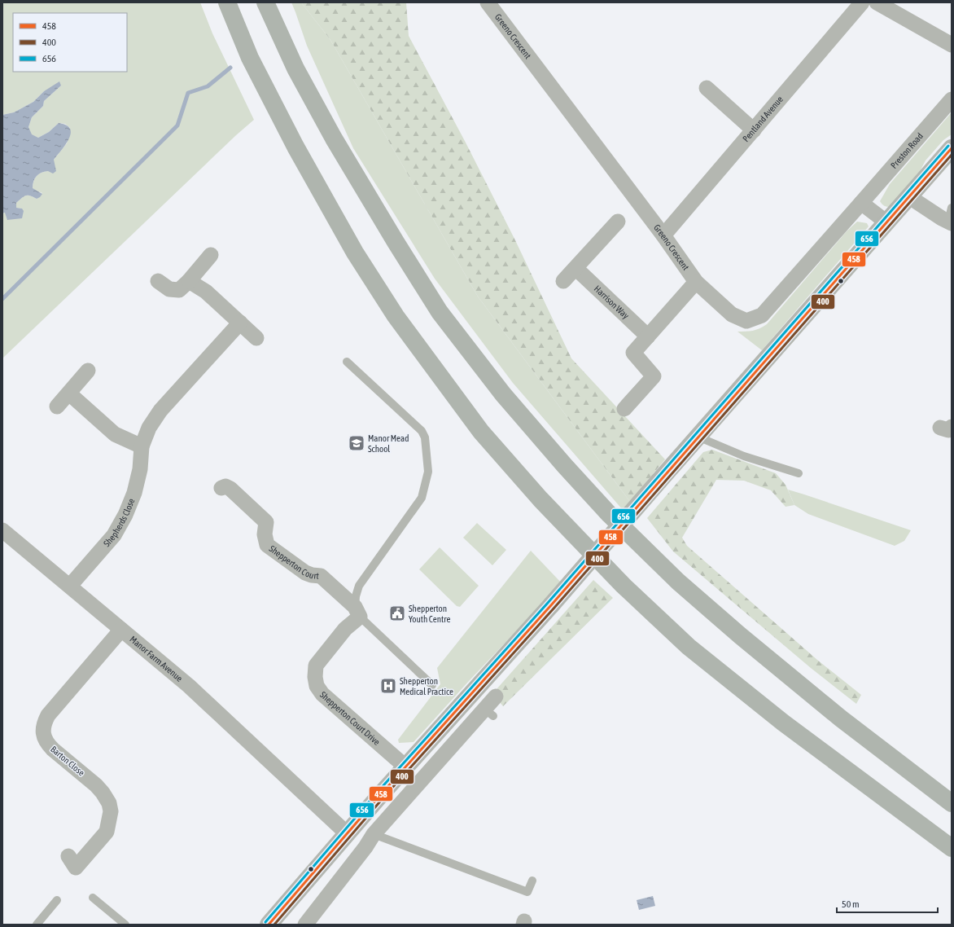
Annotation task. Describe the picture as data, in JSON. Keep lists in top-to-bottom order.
{
  "streets": {
    "street": [
      "Greeno Crescent",
      "Pentland Avenue",
      "Preston Road",
      "Harrison Way",
      "Shepherds Close",
      "Shepperton Court",
      "Manor Farm Avenue",
      "Shepperton Court Drive",
      "Barton Close"
    ]
  },
  "crossings": [
    ["Greeno Crescent", "Pentland Avenue"],
    ["Greeno Crescent", "Preston Road"],
    ["Shepherds Close", "Manor Farm Avenue"],
    ["Shepperton Court", "Shepperton Court Drive"],
    ["Manor Farm Avenue", "Barton Close"]
  ],
  "places": {
    "school or university": ["Manor Mead School"],
    "public building": ["Shepperton Youth Centre"],
    "hospital": ["Shepperton Medical Practice"]
  },
  "lines": ["transit line 656", "transit line 458", "transit line 400"],
  "legend": ["458", "400", "656"],
  "scale_bar": "50 m"
}
